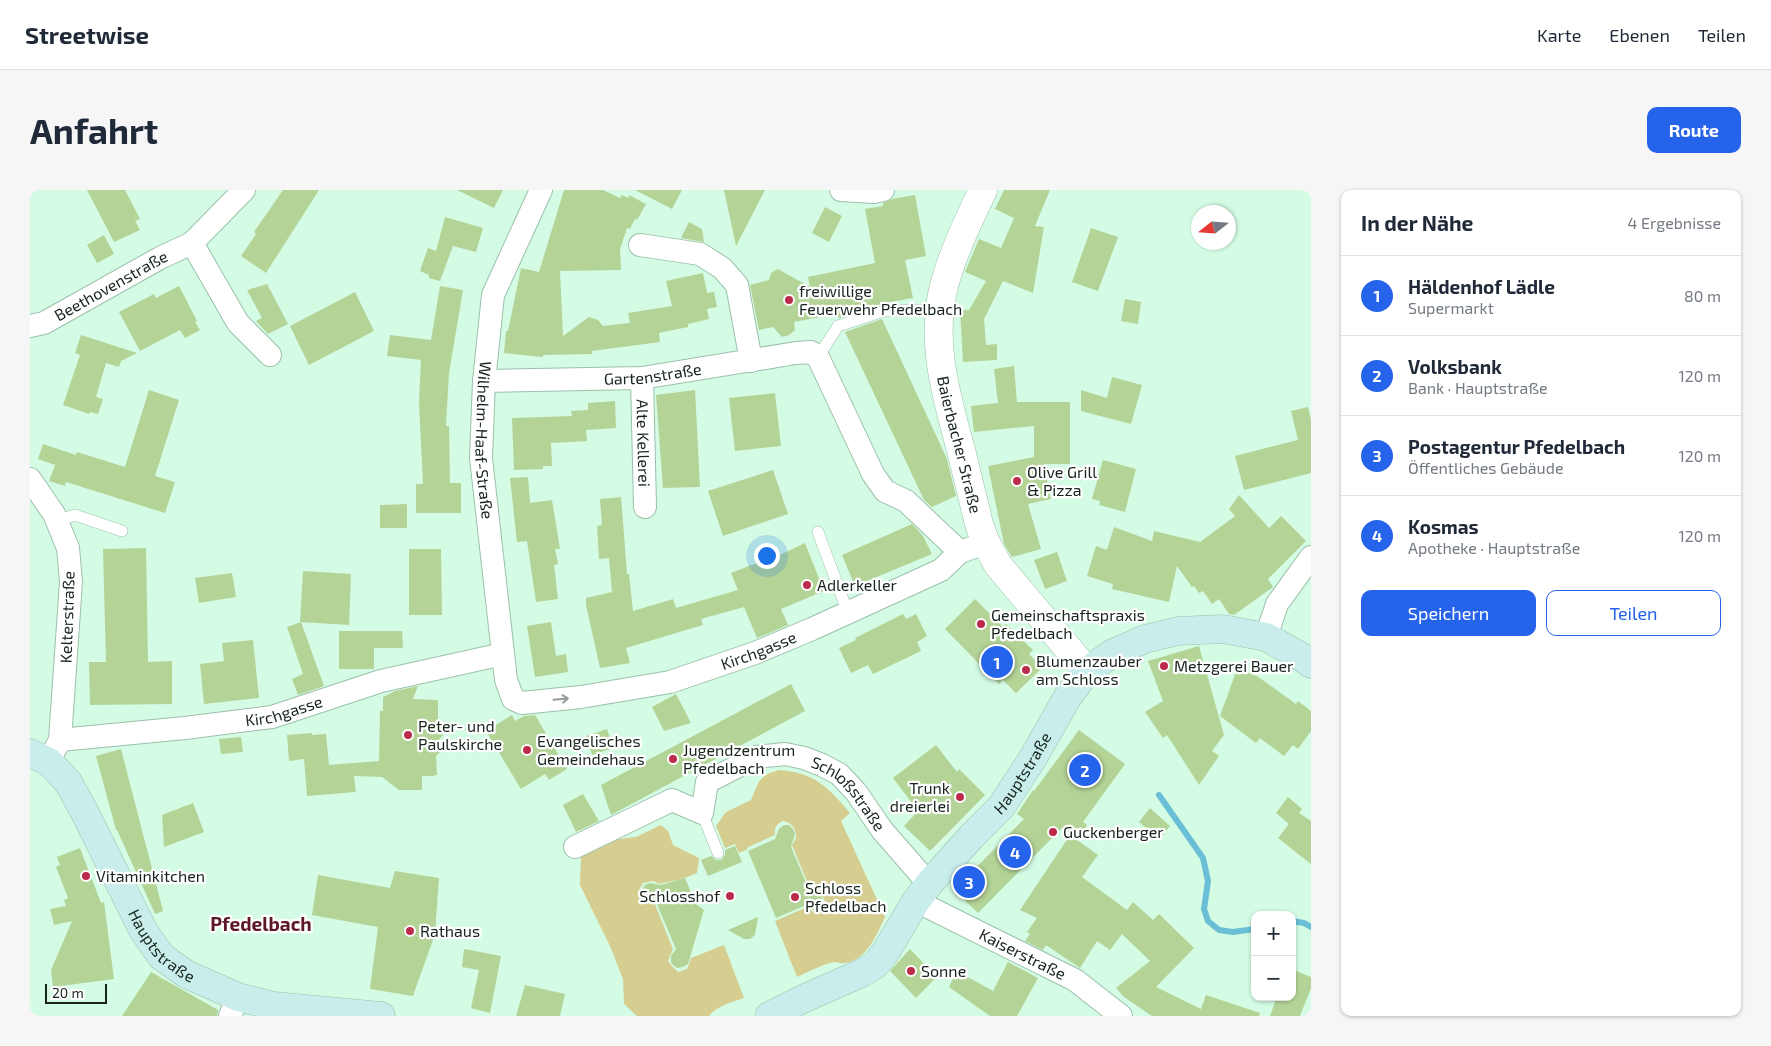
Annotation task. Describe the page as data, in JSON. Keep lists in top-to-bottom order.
{
  "streets": {
    "main road": ["Hauptstraße"],
    "street": [
      "Beethovenstraße",
      "Gartenstraße",
      "Wilhelm-Haaf-Straße",
      "Alte Kellerei",
      "Baierbacher Straße",
      "Kelterstraße",
      "Kirchgasse",
      "Schloßstraße",
      "Kaiserstraße"
    ]
  },
  "crossings": [
    ["Gartenstraße", "Wilhelm-Haaf-Straße"],
    ["Gartenstraße", "Alte Kellerei"],
    ["Wilhelm-Haaf-Straße", "Kirchgasse"],
    ["Baierbacher Straße", "Kirchgasse"],
    ["Baierbacher Straße", "Hauptstraße"],
    ["Kelterstraße", "Kirchgasse"],
    ["Kelterstraße", "Hauptstraße"],
    ["Kirchgasse", "Hauptstraße"],
    ["Hauptstraße", "Schloßstraße"],
    ["Hauptstraße", "Kaiserstraße"],
    ["Schloßstraße", "Kaiserstraße"]
  ],
  "districts": ["Pfedelbach"],
  "places": [
    "freiwillige Feuerwehr Pfedelbach",
    "Olive Grill & Pizza",
    "Adlerkeller",
    "Gemeinschaftspraxis Pfedelbach",
    "Metzgerei Bauer",
    "Blumenzauber am Schloss",
    "Peter- und Paulskirche",
    "Evangelisches Gemeindehaus",
    "Jugendzentrum Pfedelbach",
    "Trunk dreierlei",
    "Guckenberger",
    "Vitaminkitchen",
    "Schlosshof",
    "Schloss Pfedelbach",
    "Rathaus",
    "Sonne"
  ],
  "scale_bar": "20 m",
  "north": "left",
  "page": {
    "header": "Streetwise",
    "nav": ["Karte", "Ebenen", "Teilen"],
    "buttons": [
      "Route",
      ["Speichern", "Teilen"]
    ],
    "title": "Anfahrt",
    "heading": ["In der Nähe", "4 Ergebnisse"],
    "list": [
      {
        "mark": "1",
        "name": "Häldenhof Lädle",
        "note": "Supermarkt",
        "value": "80 m"
      },
      {
        "mark": "2",
        "name": "Volksbank",
        "note": "Bank · Hauptstraße",
        "value": "120 m"
      },
      {
        "mark": "3",
        "name": "Postagentur Pfedelbach",
        "note": "Öffentliches Gebäude",
        "value": "120 m"
      },
      {
        "mark": "4",
        "name": "Kosmas",
        "note": "Apotheke · Hauptstraße",
        "value": "120 m"
      }
    ],
    "pins": [
      "1",
      "2",
      "4",
      "3"
    ],
    "map_buttons": ["+", "−"],
    "scale": "20 m"
  }
}
